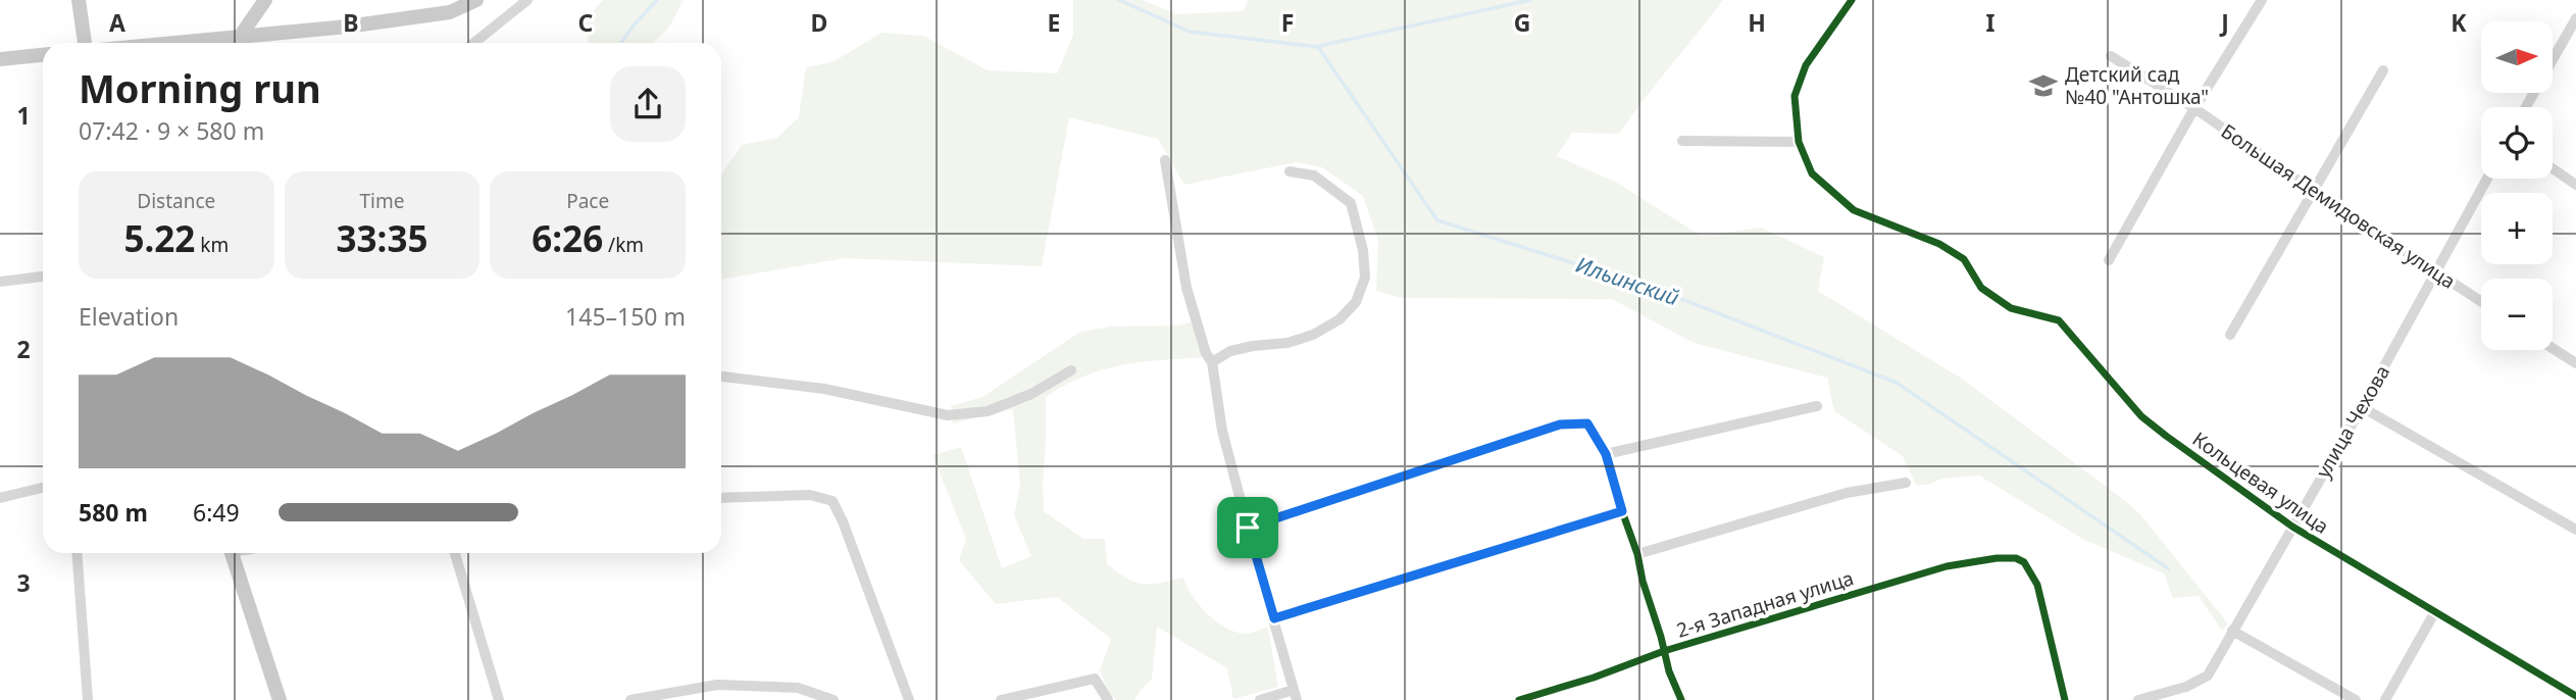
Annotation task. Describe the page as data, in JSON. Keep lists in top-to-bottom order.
{
  "streets": {
    "street": [
      "Большая Демидовская улица",
      "улица Чехова",
      "Кольцевая улица",
      "2-я Западная улица"
    ]
  },
  "crossings": [
    ["Большая Демидовская улица", "улица Чехова"],
    ["улица Чехова", "Кольцевая улица"]
  ],
  "water": ["Ильинский"],
  "places": {
    "school or university": ["Детский сад №40 \"Антошка\""]
  },
  "north": "right",
  "page": {
    "map_buttons": ["+", "−"],
    "heading": ["Morning run", "07:42 · 9 × 580 m"],
    "stats": [
      ["Distance", "5.22 km"],
      ["Time", "33:35"],
      ["Pace", "6:26 /km"]
    ],
    "chart": ["Elevation", "145–150 m"],
    "list": [
      {
        "name": "580 m",
        "note": "6:49"
      }
    ]
  },
  "grid": {
    "columns": [
      "A",
      "B",
      "C",
      "D",
      "E",
      "F",
      "G",
      "H",
      "I",
      "J",
      "K"
    ],
    "rows": ["1", "2", "3"]
  }
}
